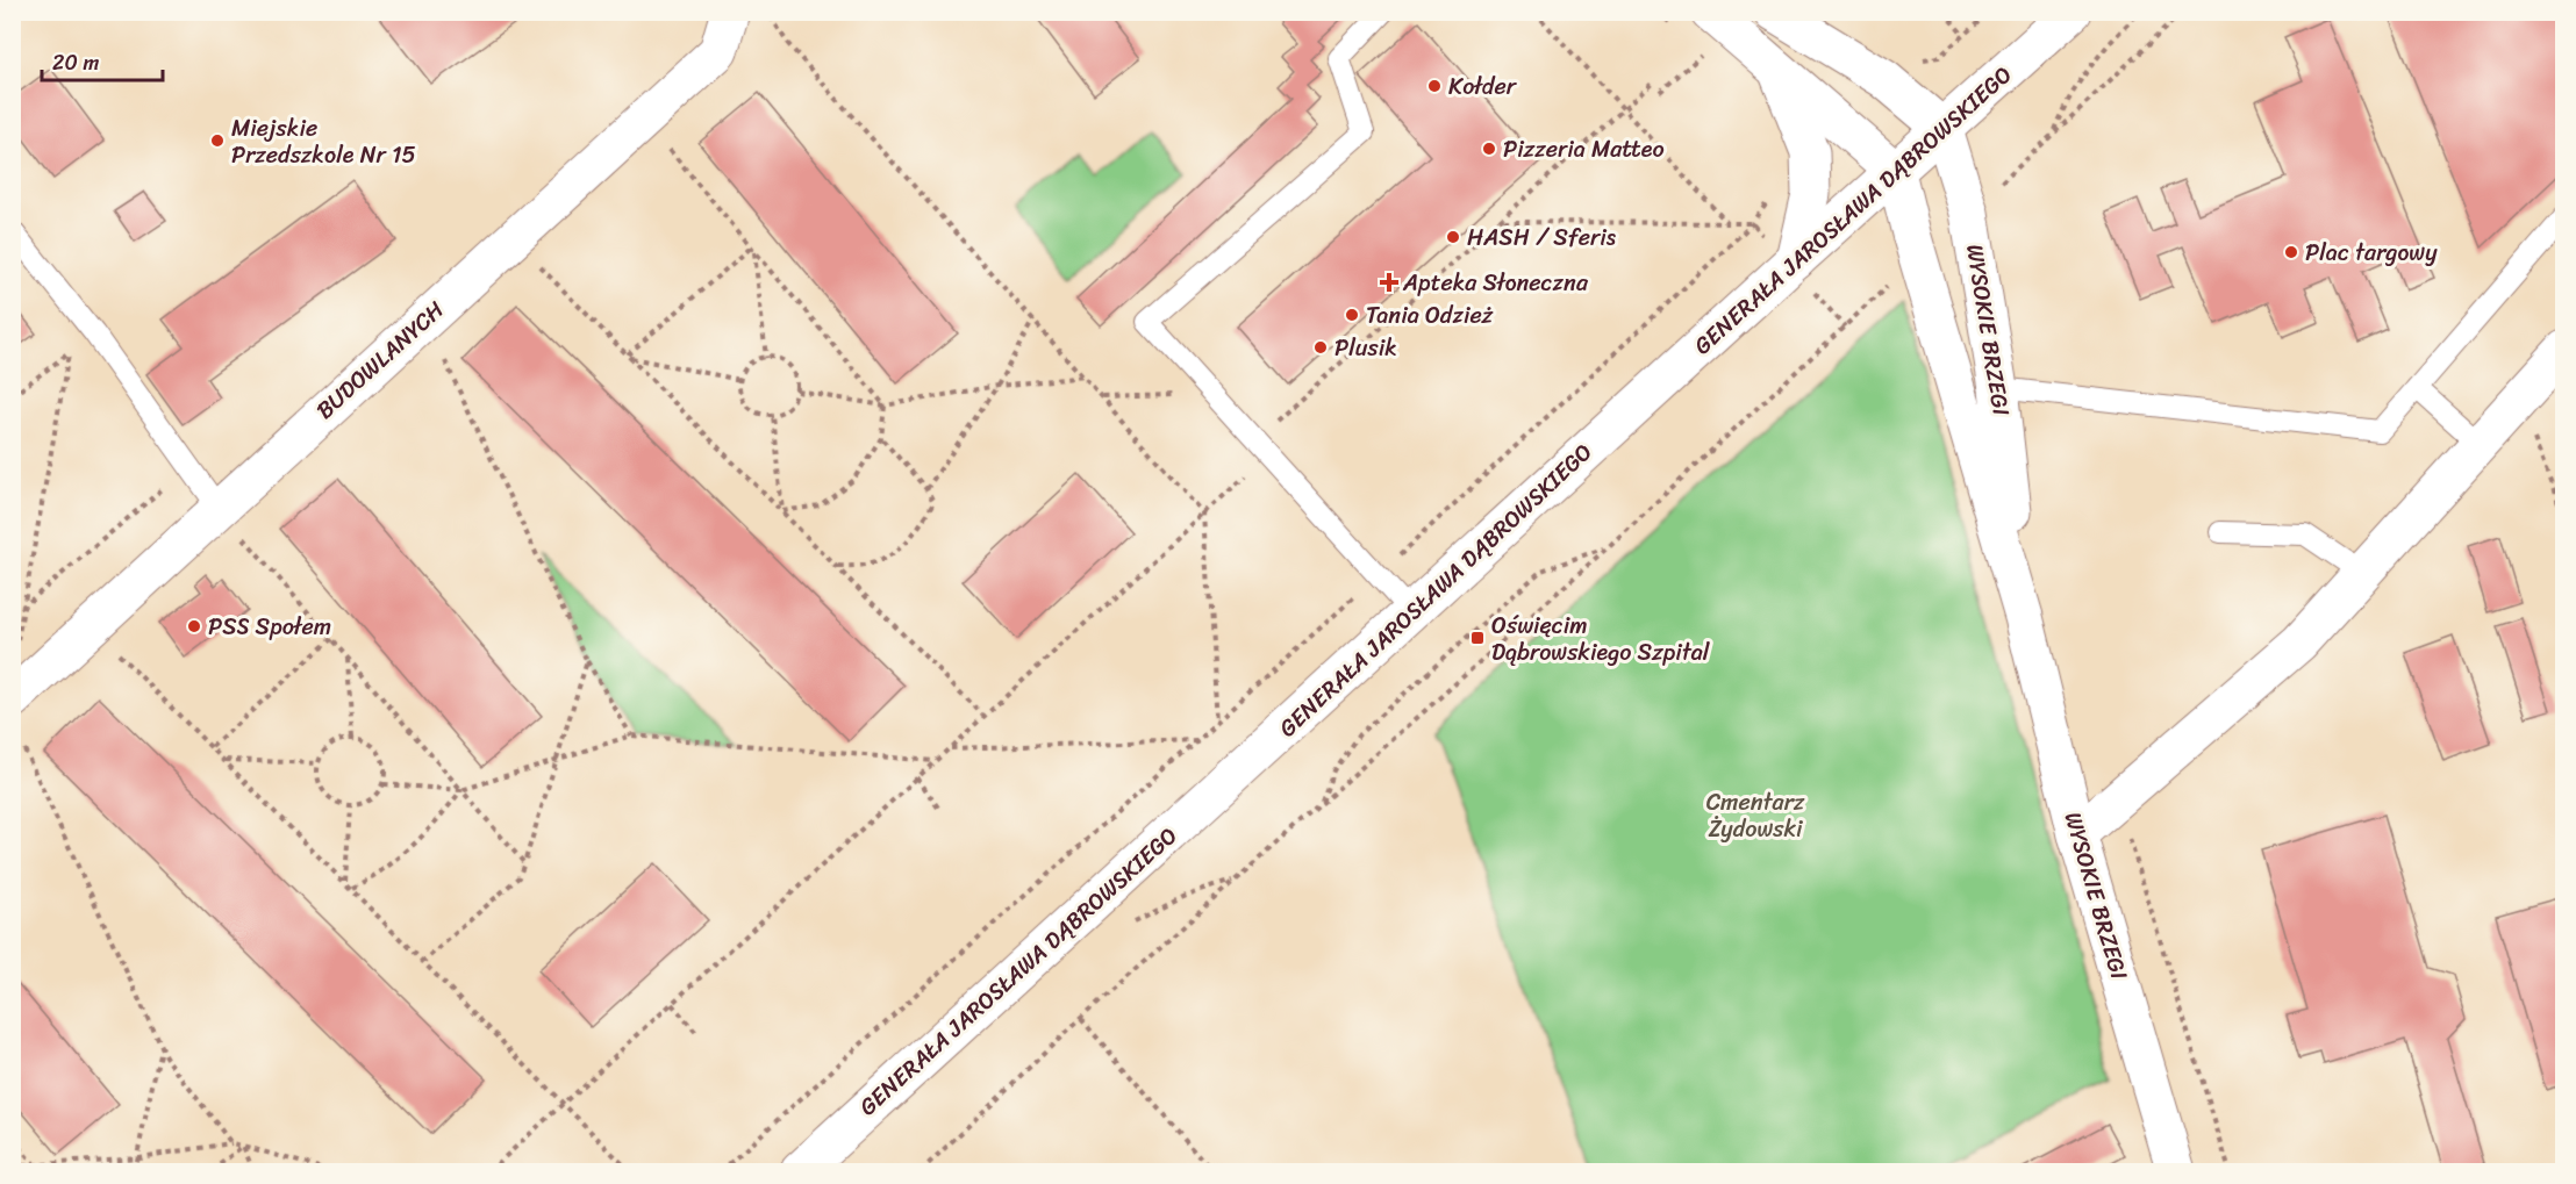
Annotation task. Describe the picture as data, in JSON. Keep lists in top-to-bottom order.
{
  "streets": {
    "street": ["GENERAŁA JAROSŁAWA DĄBROWSKIEGO", "WYSOKIE BRZEGI", "BUDOWLANYCH"]
  },
  "crossings": [
    ["GENERAŁA JAROSŁAWA DĄBROWSKIEGO", "WYSOKIE BRZEGI"]
  ],
  "parks": ["Cmentarz Żydowski"],
  "places": {
    "other": [
      "Kołder",
      "Miejskie Przedszkole Nr 15",
      "Pizzeria Matteo",
      "HASH / Sferis",
      "Plac targowy",
      "Tania Odzież",
      "Plusik",
      "PSS Społem"
    ],
    "health": ["Apteka Słoneczna"],
    "transit": ["Oświęcim Dąbrowskiego Szpital"]
  },
  "scale_bar": "20 m"
}
